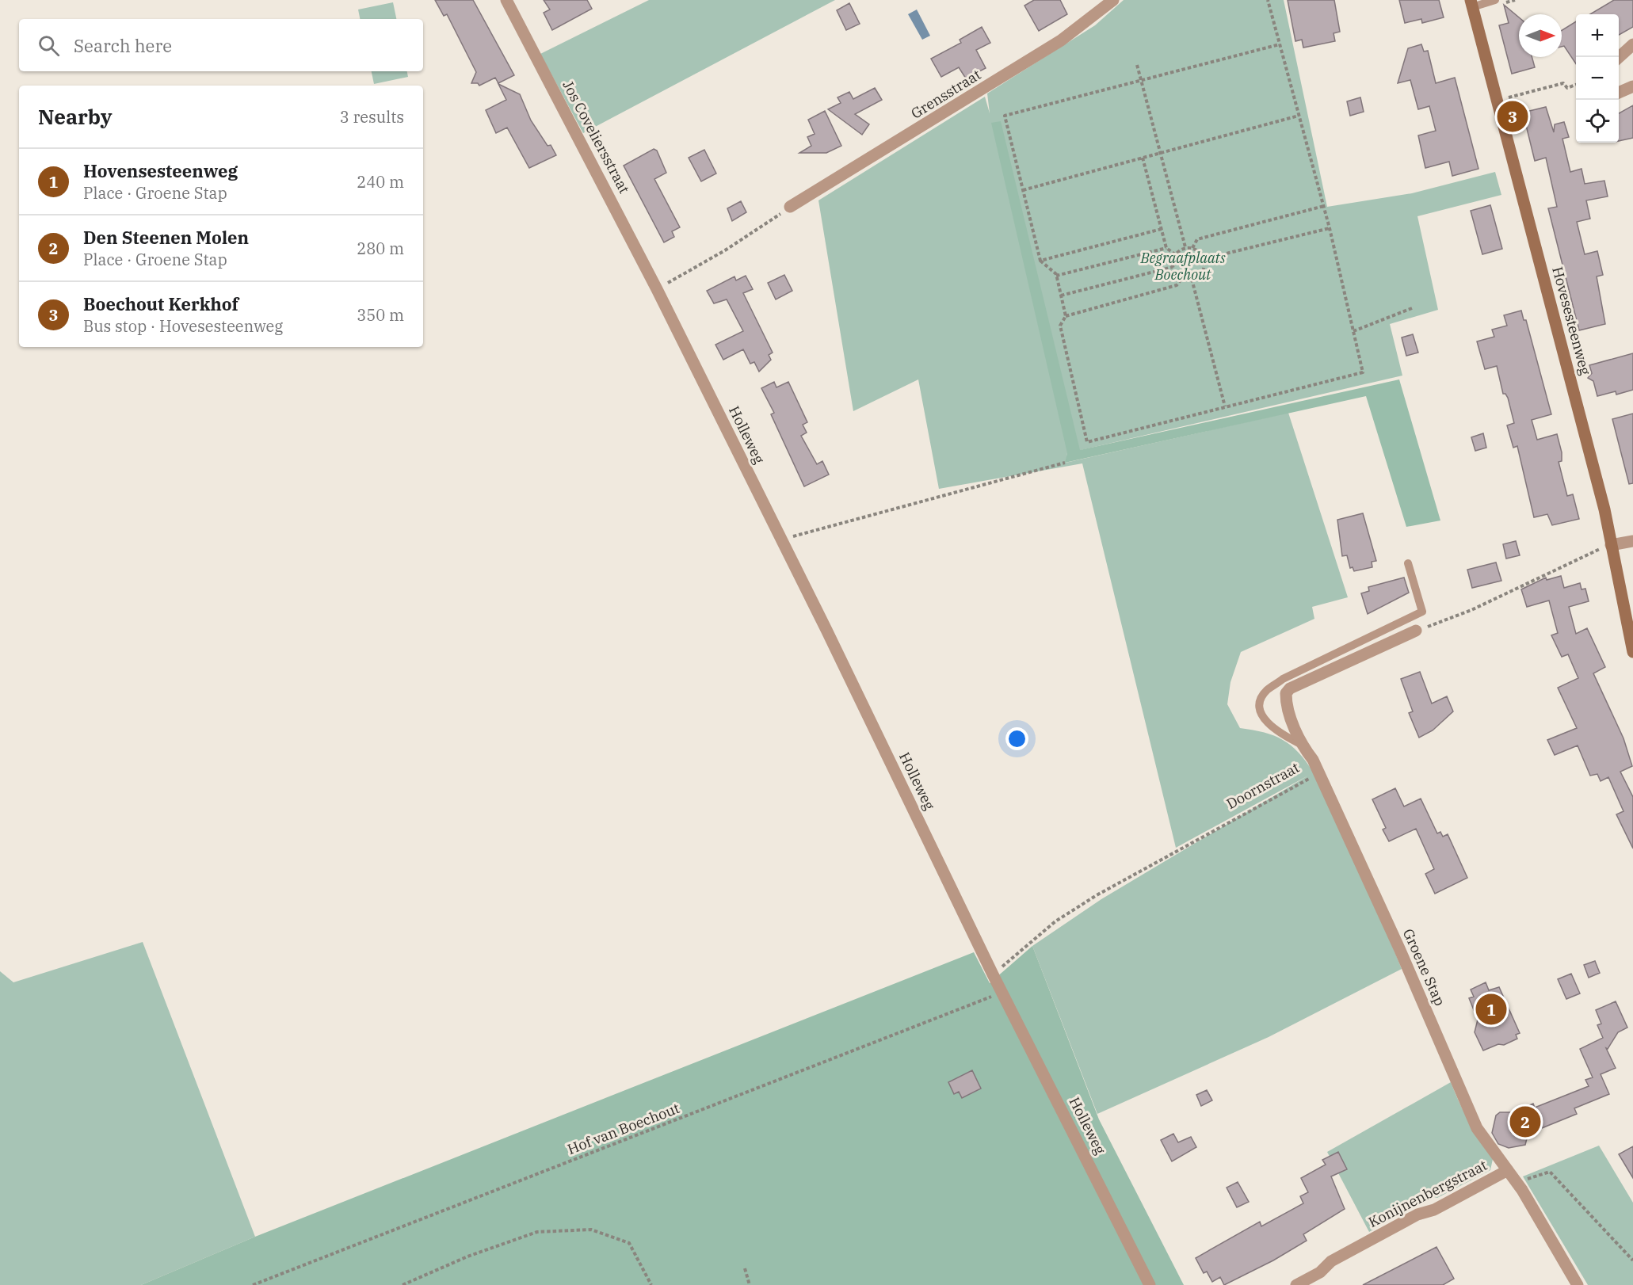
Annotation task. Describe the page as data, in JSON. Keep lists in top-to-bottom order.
{
  "streets": {
    "street": [
      "Grensstraat",
      "Jos Coveliersstraat",
      "Hovesesteenweg",
      "Holleweg",
      "Doornstraat",
      "Groene Stap",
      "Konijnenbergstraat"
    ],
    "path": ["Hof van Boechout"]
  },
  "crossings": [
    ["Jos Coveliersstraat", "Holleweg"],
    ["Holleweg", "Doornstraat"],
    ["Holleweg", "Hof van Boechout"],
    ["Doornstraat", "Groene Stap"],
    ["Groene Stap", "Konijnenbergstraat"]
  ],
  "parks": ["Begraafplaats Boechout"],
  "north": "right",
  "page": {
    "map_buttons": ["+", "−"],
    "search": "Search here",
    "heading": ["Nearby", "3 results"],
    "pins": ["3", "1", "2"],
    "list": [
      {
        "mark": "1",
        "name": "Hovensesteenweg",
        "note": "Place · Groene Stap",
        "value": "240 m"
      },
      {
        "mark": "2",
        "name": "Den Steenen Molen",
        "note": "Place · Groene Stap",
        "value": "280 m"
      },
      {
        "mark": "3",
        "name": "Boechout Kerkhof",
        "note": "Bus stop · Hovesesteenweg",
        "value": "350 m"
      }
    ]
  }
}
